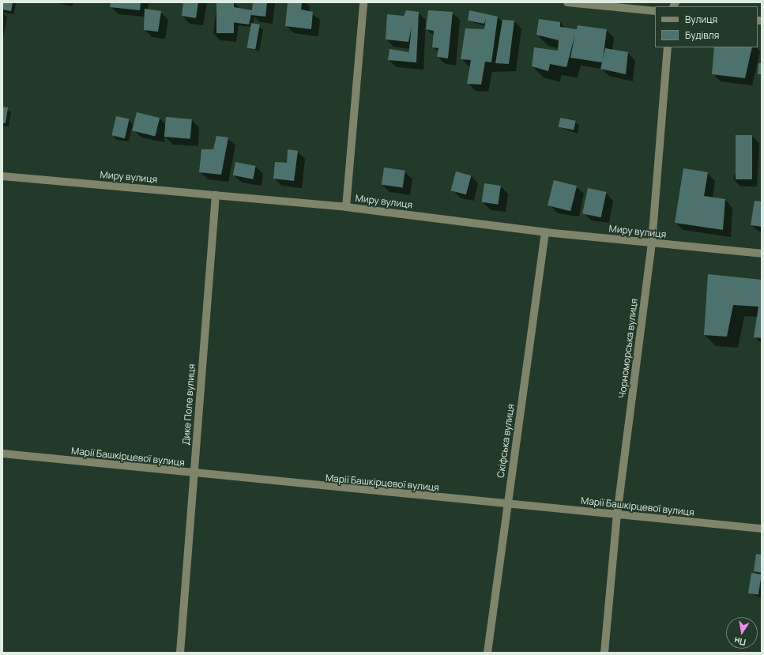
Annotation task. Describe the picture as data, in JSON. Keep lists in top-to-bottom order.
{
  "streets": {
    "street": [
      "Миру вулиця",
      "Чорноморська вулиця",
      "Дике Поле вулиця",
      "Скіфська вулиця",
      "Марії Башкірцевої вулиця"
    ]
  },
  "crossings": [
    ["Миру вулиця", "Чорноморська вулиця"],
    ["Миру вулиця", "Дике Поле вулиця"],
    ["Миру вулиця", "Скіфська вулиця"],
    ["Чорноморська вулиця", "Марії Башкірцевої вулиця"],
    ["Дике Поле вулиця", "Марії Башкірцевої вулиця"],
    ["Скіфська вулиця", "Марії Башкірцевої вулиця"]
  ],
  "legend": ["Вулиця", "Будівля"],
  "north": "bottom"
}
